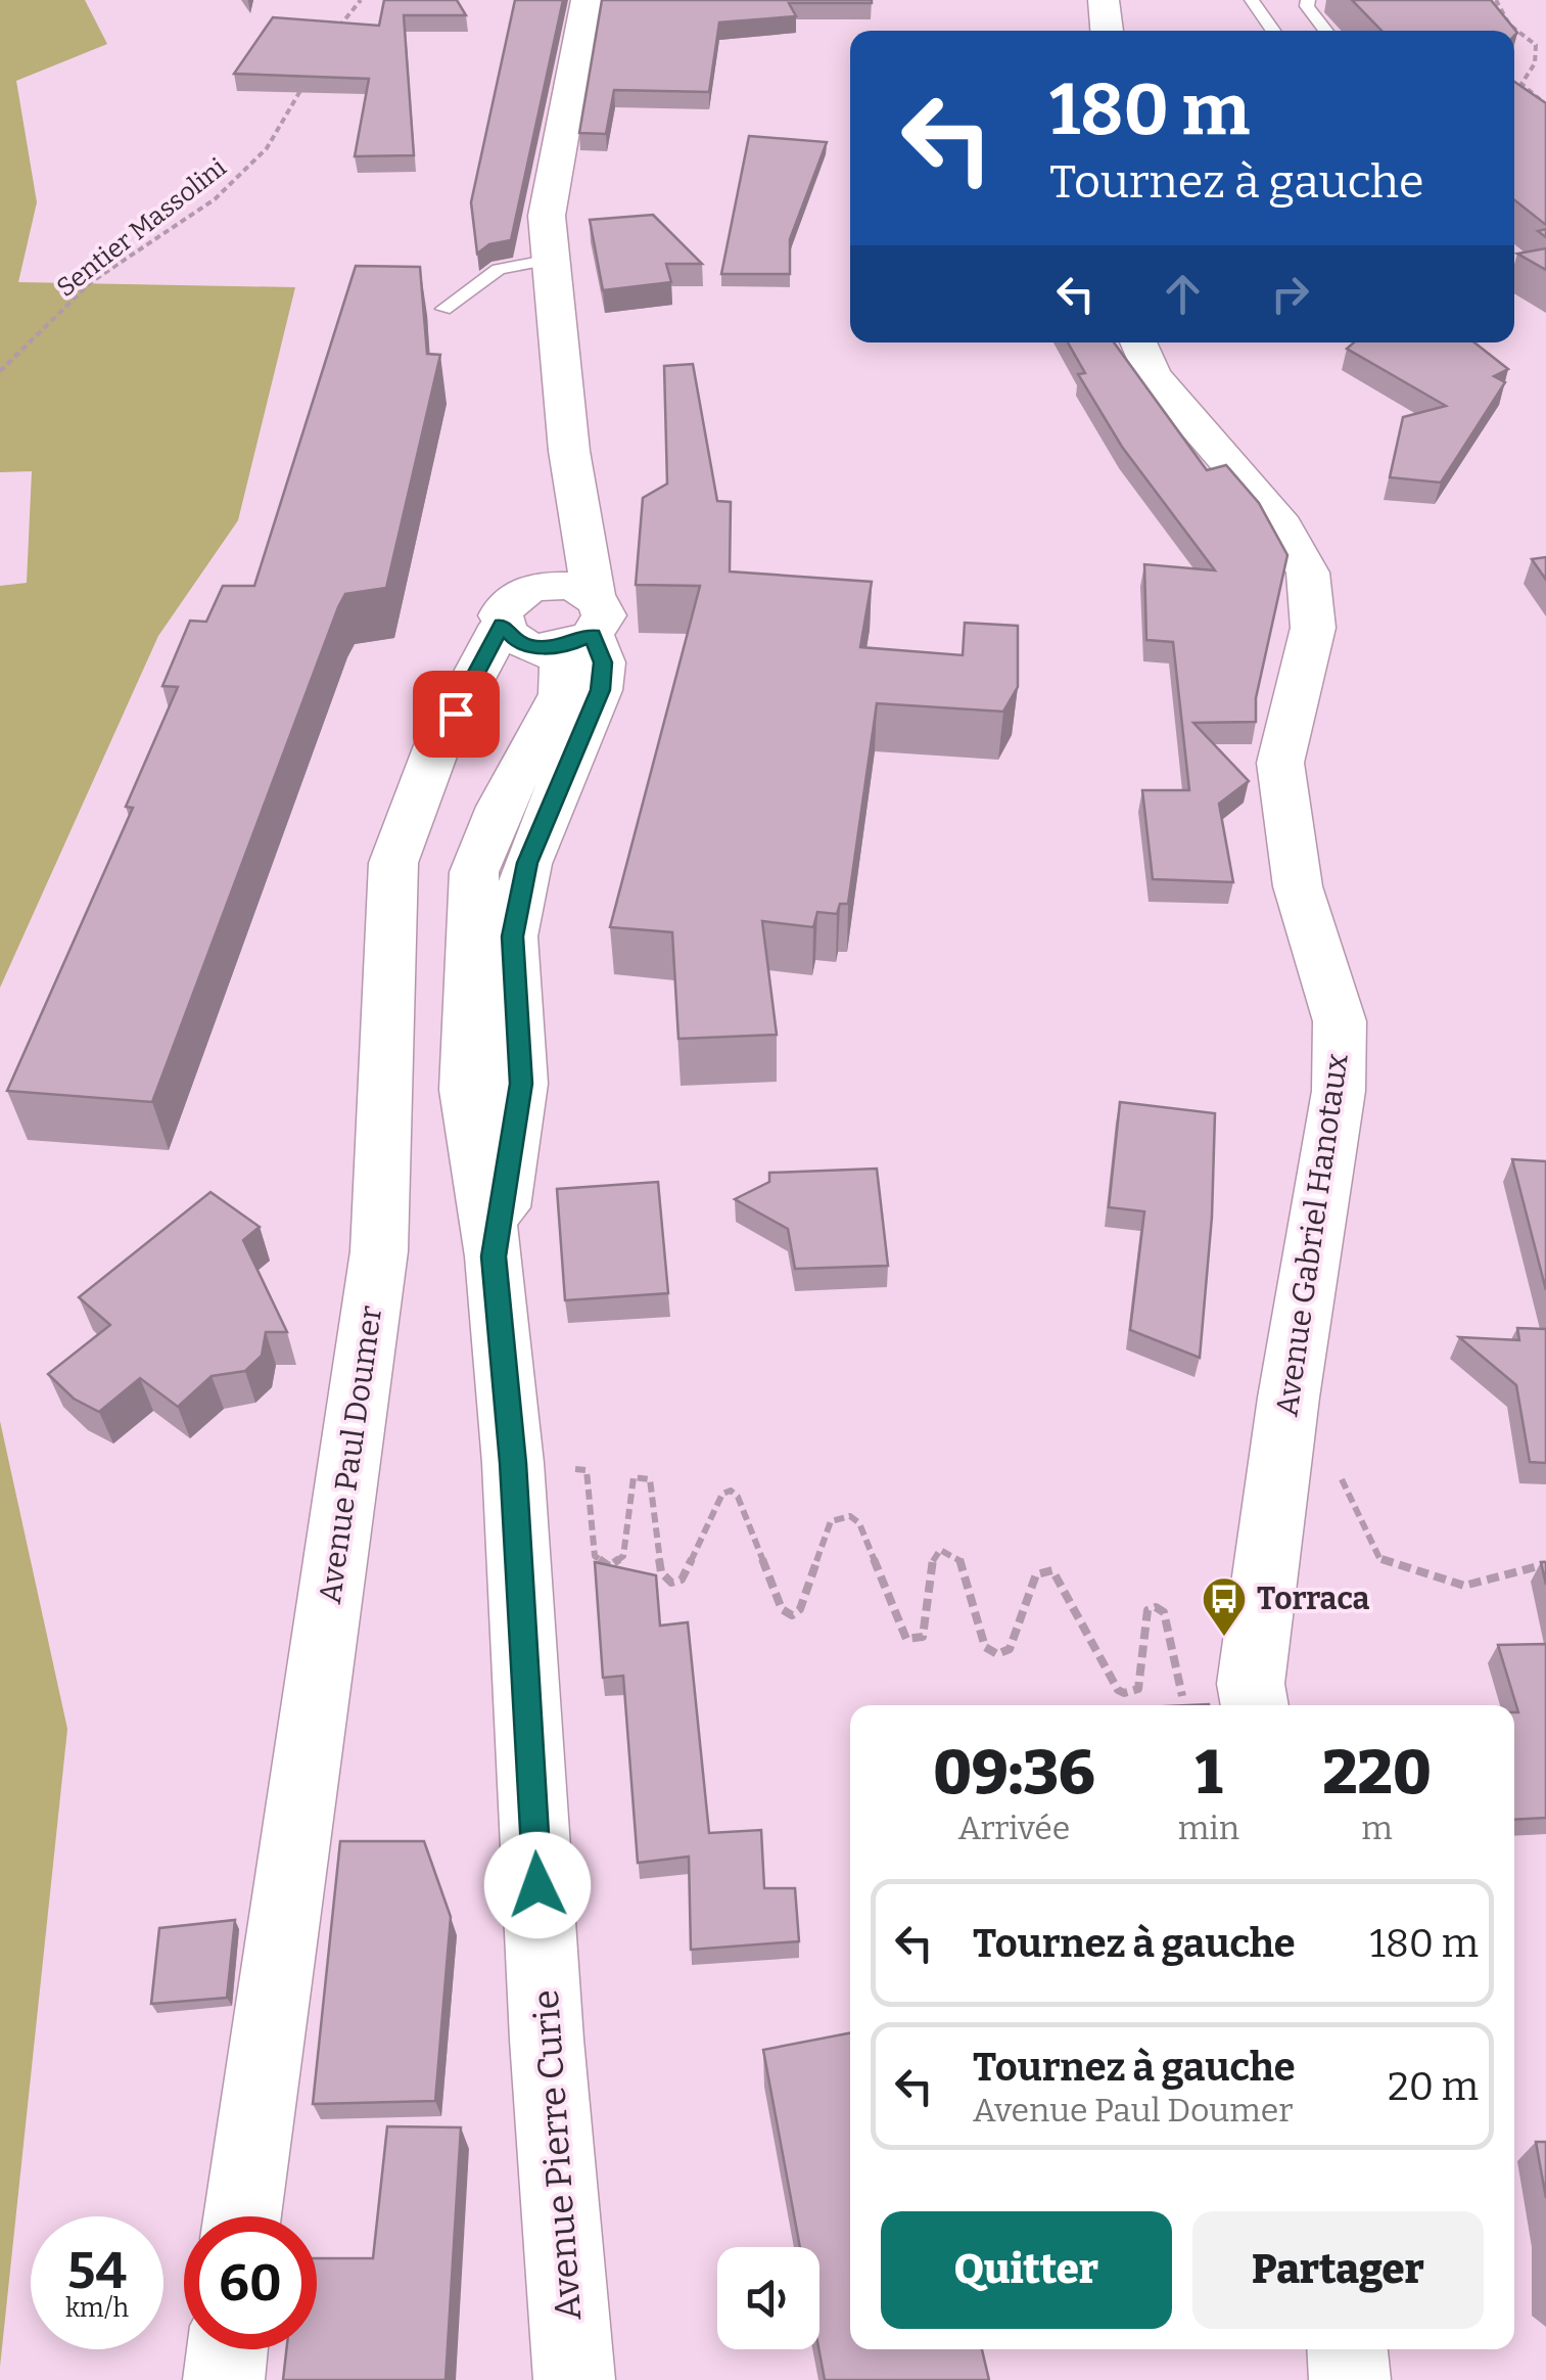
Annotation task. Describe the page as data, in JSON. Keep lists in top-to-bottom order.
{
  "streets": {
    "main road": ["Avenue Gabriel Hanotaux", "Avenue Paul Doumer", "Avenue Pierre Curie"],
    "path": ["Sentier Massolini"]
  },
  "crossings": [
    ["Avenue Paul Doumer", "Avenue Pierre Curie"]
  ],
  "places": {
    "bus stop": ["Torraca"]
  },
  "page": {
    "turn": ["180 m", "Tournez à gauche"],
    "eta": [
      "09:36",
      "Arrivée",
      "1",
      "min",
      "220",
      "m"
    ],
    "list": [
      {
        "name": "Tournez à gauche",
        "value": "180 m"
      },
      {
        "name": "Tournez à gauche",
        "note": "Avenue Paul Doumer",
        "value": "20 m"
      }
    ],
    "buttons": ["Quitter", "Partager"],
    "speed": "54 km/h",
    "limit": "60"
  }
}
